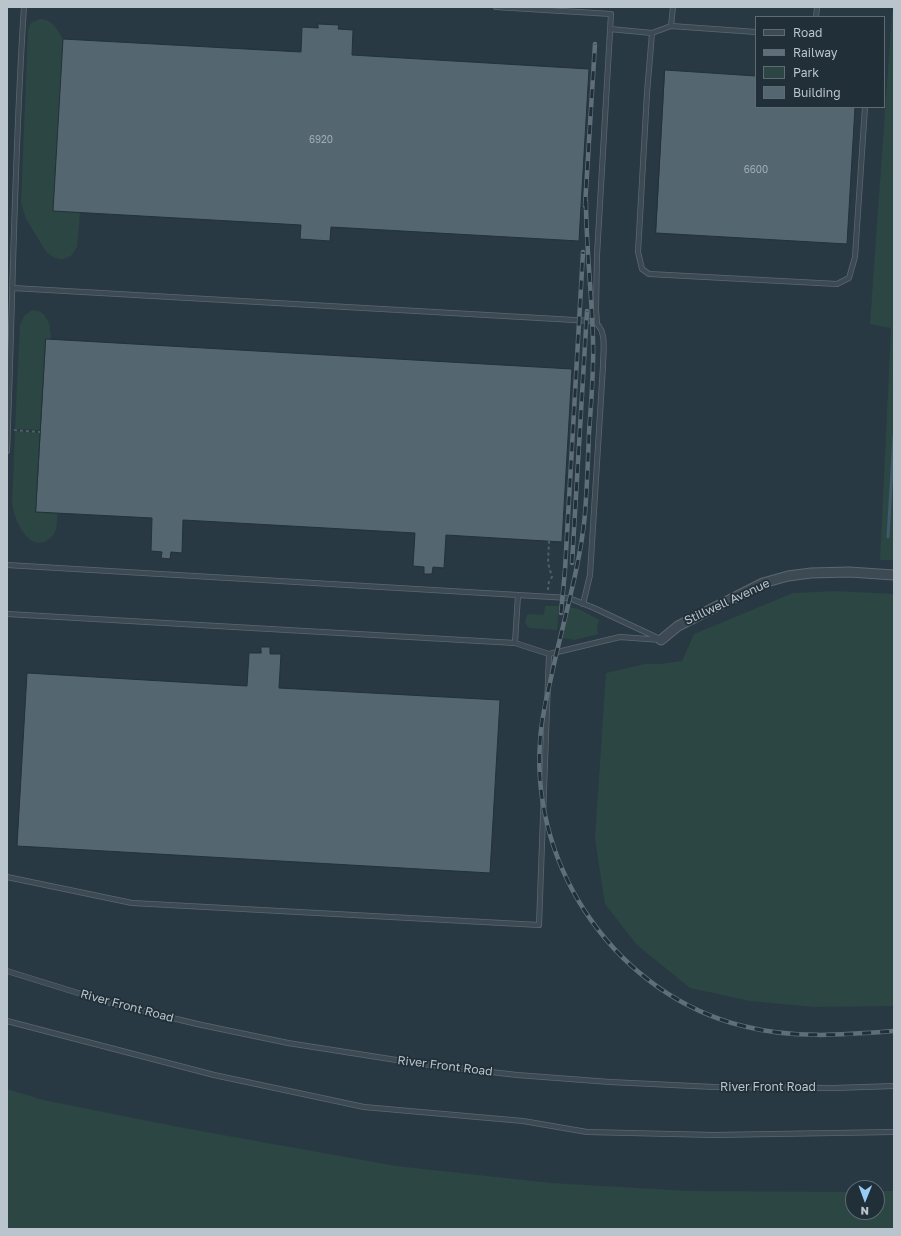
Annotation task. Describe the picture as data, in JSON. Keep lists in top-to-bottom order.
{
  "streets": {
    "street": ["Stillwell Avenue"],
    "lane": ["River Front Road"]
  },
  "house_numbers": ["6920", "6600"],
  "legend": [
    "Road",
    "Railway",
    "Park",
    "Building"
  ],
  "north": "bottom"
}
